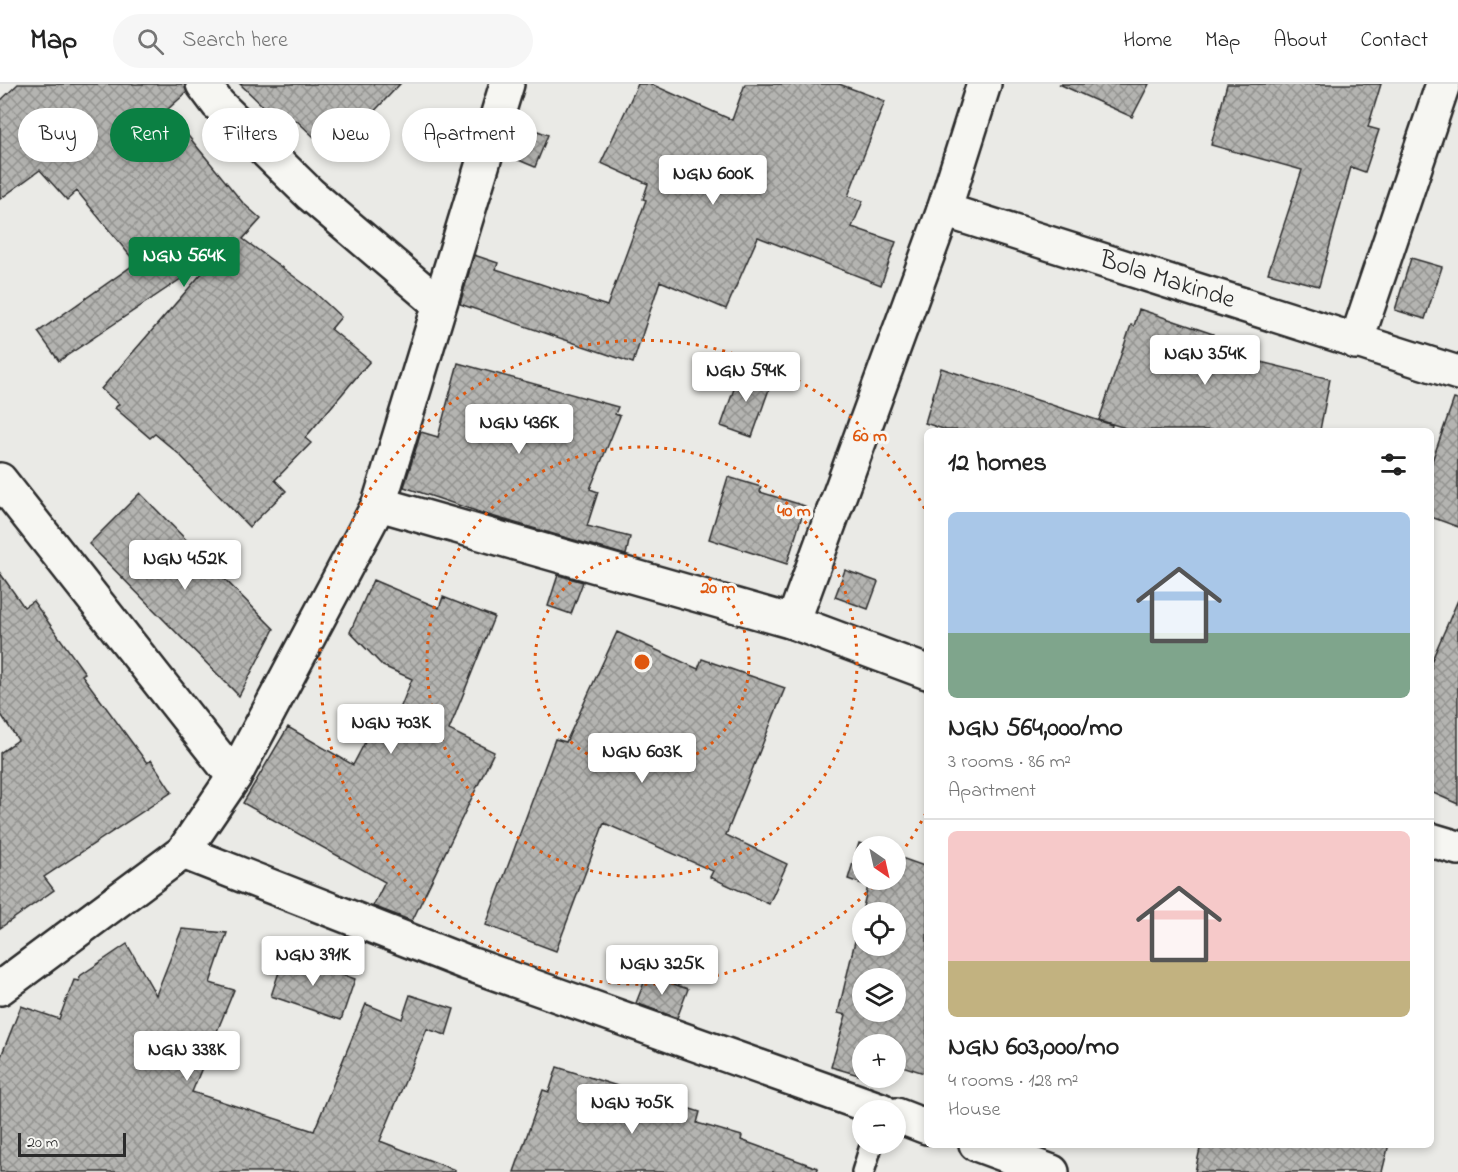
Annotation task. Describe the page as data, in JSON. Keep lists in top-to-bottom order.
{
  "streets": {
    "street": ["Bola Makinde"]
  },
  "scale_bar": "20 m",
  "north": "bottom right",
  "page": {
    "header": "Map",
    "search": "Search here",
    "nav": [
      "Home",
      "Map",
      "About",
      "Contact"
    ],
    "chip": [
      "Buy",
      "Rent",
      "Filters",
      "New",
      "Apartment"
    ],
    "price": [
      "NGN 600K",
      "NGN 564K",
      "NGN 354K",
      "NGN 594K",
      "NGN 436K",
      "NGN 452K",
      "NGN 703K",
      "NGN 603K",
      "NGN 391K",
      "NGN 325K",
      "NGN 338K",
      "NGN 705K"
    ],
    "heading": "12 homes",
    "list": [
      {
        "name": "NGN 564,000/mo",
        "note": "3 rooms · 86 m² · Apartment"
      },
      {
        "name": "NGN 603,000/mo",
        "note": "4 rooms · 128 m² · House"
      }
    ],
    "map_buttons": ["+", "−"],
    "scale": "20 m"
  },
  "rings": ["60 m", "40 m", "20 m"]
}
